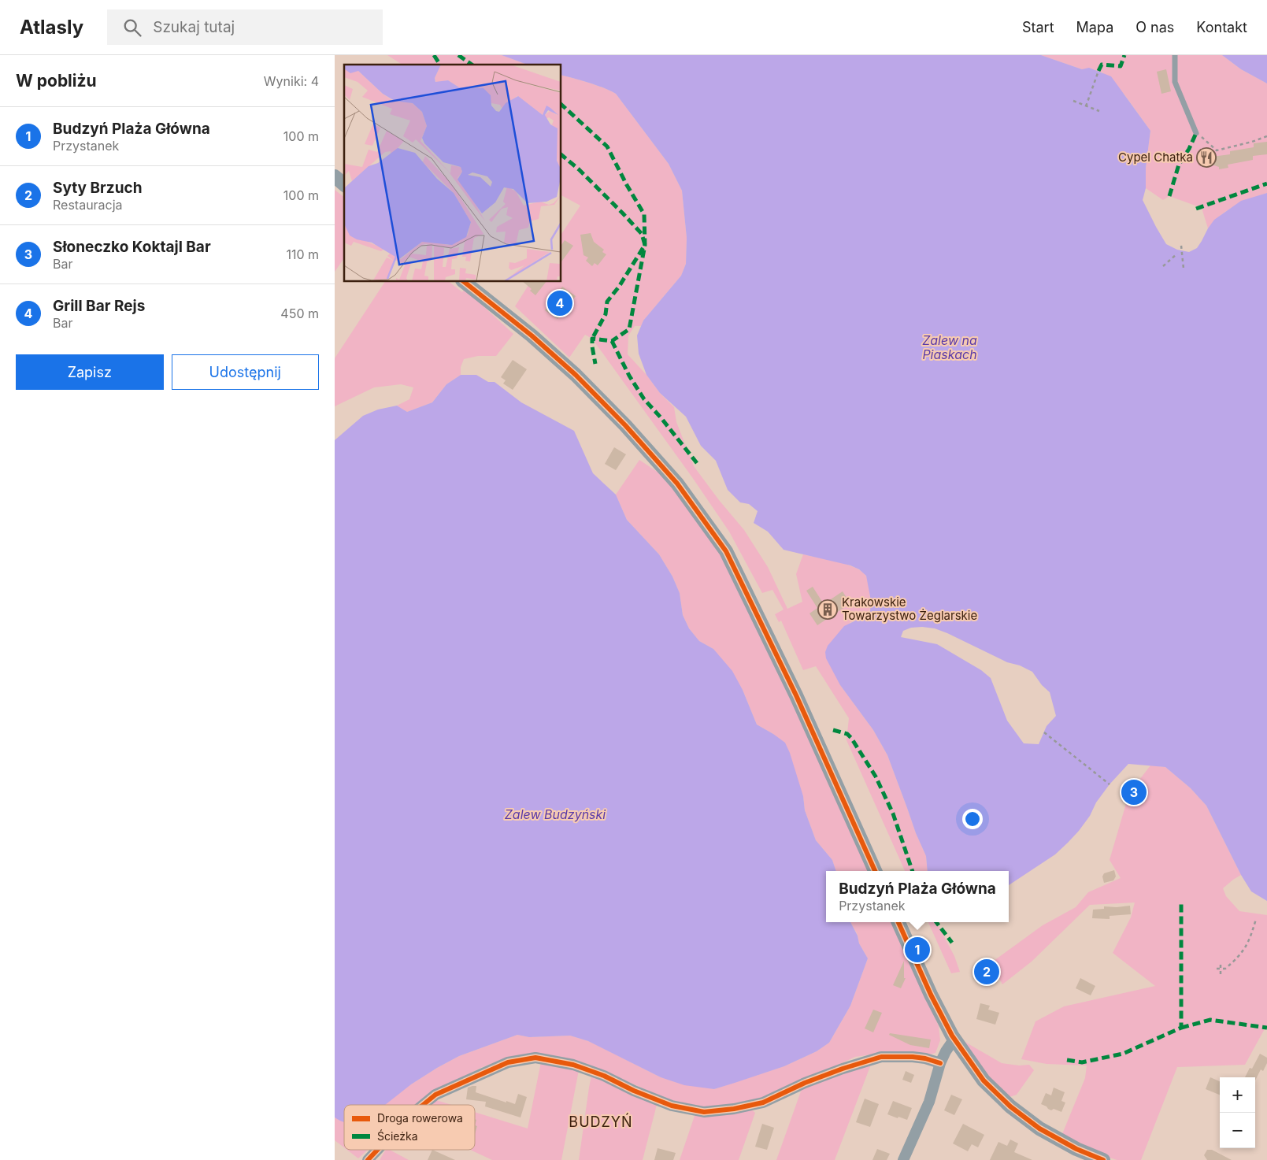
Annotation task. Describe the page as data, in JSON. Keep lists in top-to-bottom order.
{
  "districts": ["BUDZYŃ"],
  "water": ["Zalew na Piaskach", "Zalew Budzyński"],
  "places": {
    "restaurant": ["Cypel Chatka"],
    "building": ["Krakowskie Towarzystwo Żeglarskie"]
  },
  "legend": ["Droga rowerowa", "Ścieżka"],
  "page": {
    "header": "Atlasly",
    "search": "Szukaj tutaj",
    "nav": [
      "Start",
      "Mapa",
      "O nas",
      "Kontakt"
    ],
    "heading": ["W pobliżu", "Wyniki: 4"],
    "list": [
      {
        "mark": "1",
        "name": "Budzyń Plaża Główna",
        "note": "Przystanek",
        "value": "100 m"
      },
      {
        "mark": "2",
        "name": "Syty Brzuch",
        "note": "Restauracja",
        "value": "100 m"
      },
      {
        "mark": "3",
        "name": "Słoneczko Koktajl Bar",
        "note": "Bar",
        "value": "110 m"
      },
      {
        "mark": "4",
        "name": "Grill Bar Rejs",
        "note": "Bar",
        "value": "450 m"
      }
    ],
    "pins": [
      "4",
      "3",
      "1",
      "2"
    ],
    "buttons": ["Zapisz", "Udostępnij"],
    "popup": ["Budzyń Plaża Główna", "Przystanek"],
    "map_buttons": ["+", "−"]
  }
}
